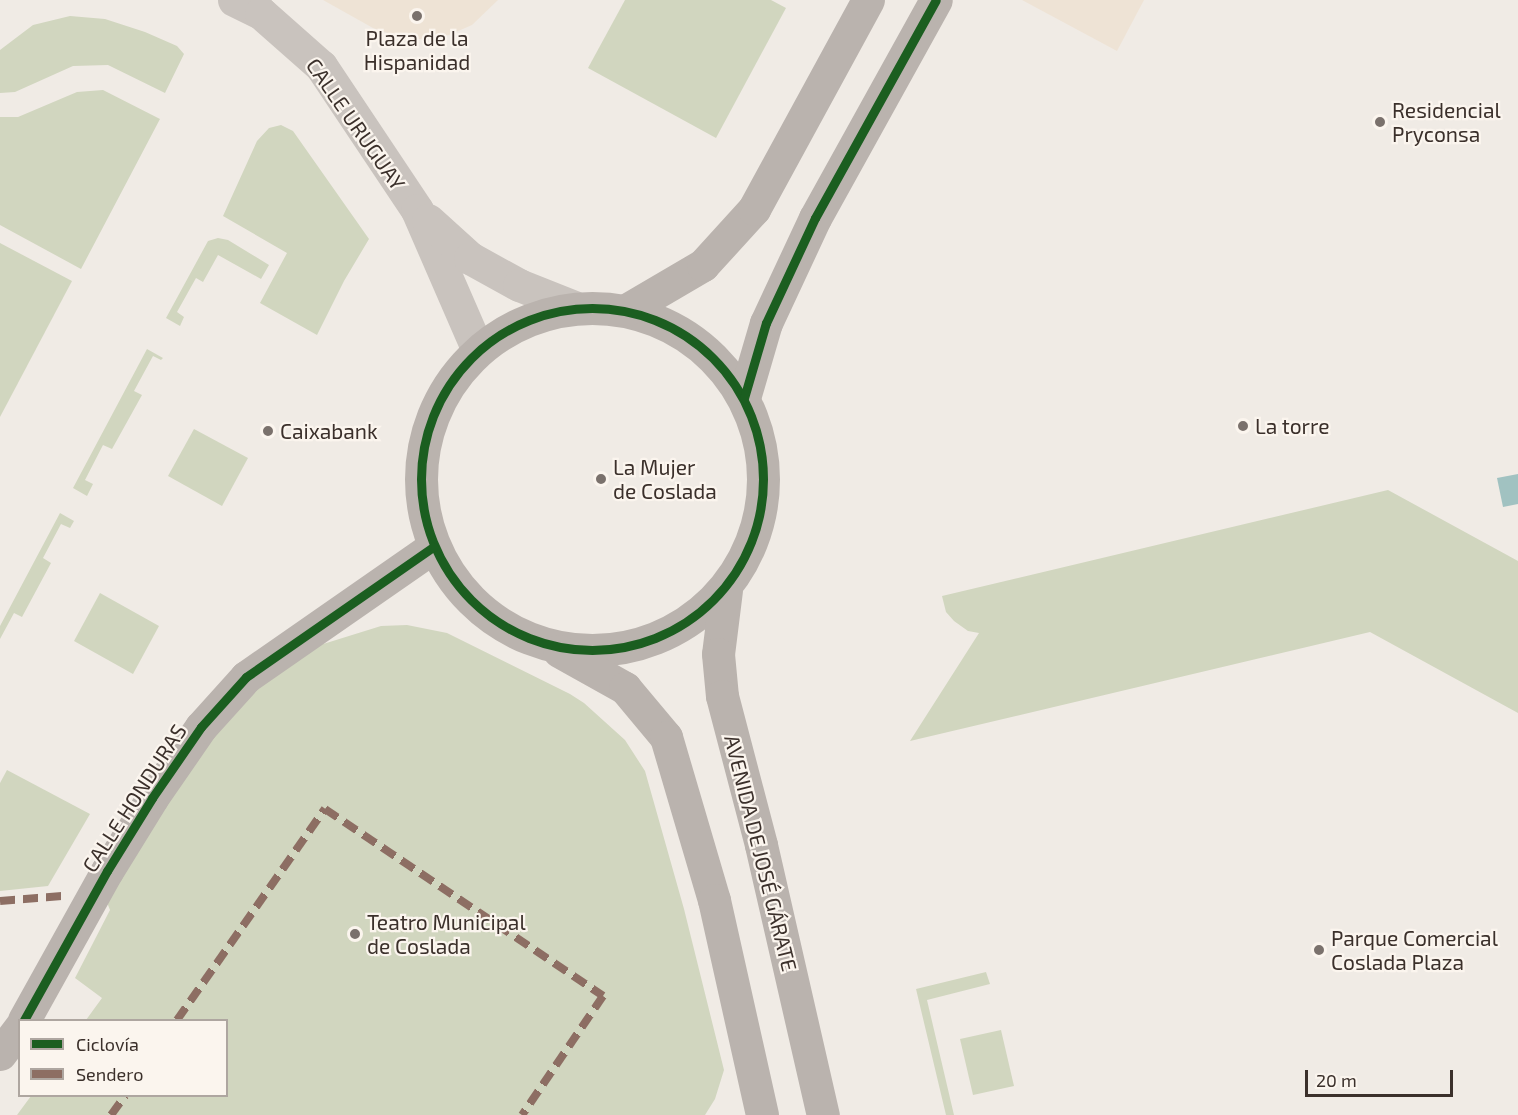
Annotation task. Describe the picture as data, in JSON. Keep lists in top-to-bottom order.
{
  "streets": {
    "street": ["CALLE URUGUAY", "CALLE HONDURAS", "AVENIDA DE JOSÉ GÁRATE"]
  },
  "places": [
    "Plaza de la Hispanidad",
    "Residencial Pryconsa",
    "La torre",
    "Caixabank",
    "La Mujer de Coslada",
    "Teatro Municipal de Coslada",
    "Parque Comercial Coslada Plaza"
  ],
  "legend": ["Ciclovía", "Sendero"],
  "scale_bar": "20 m"
}
